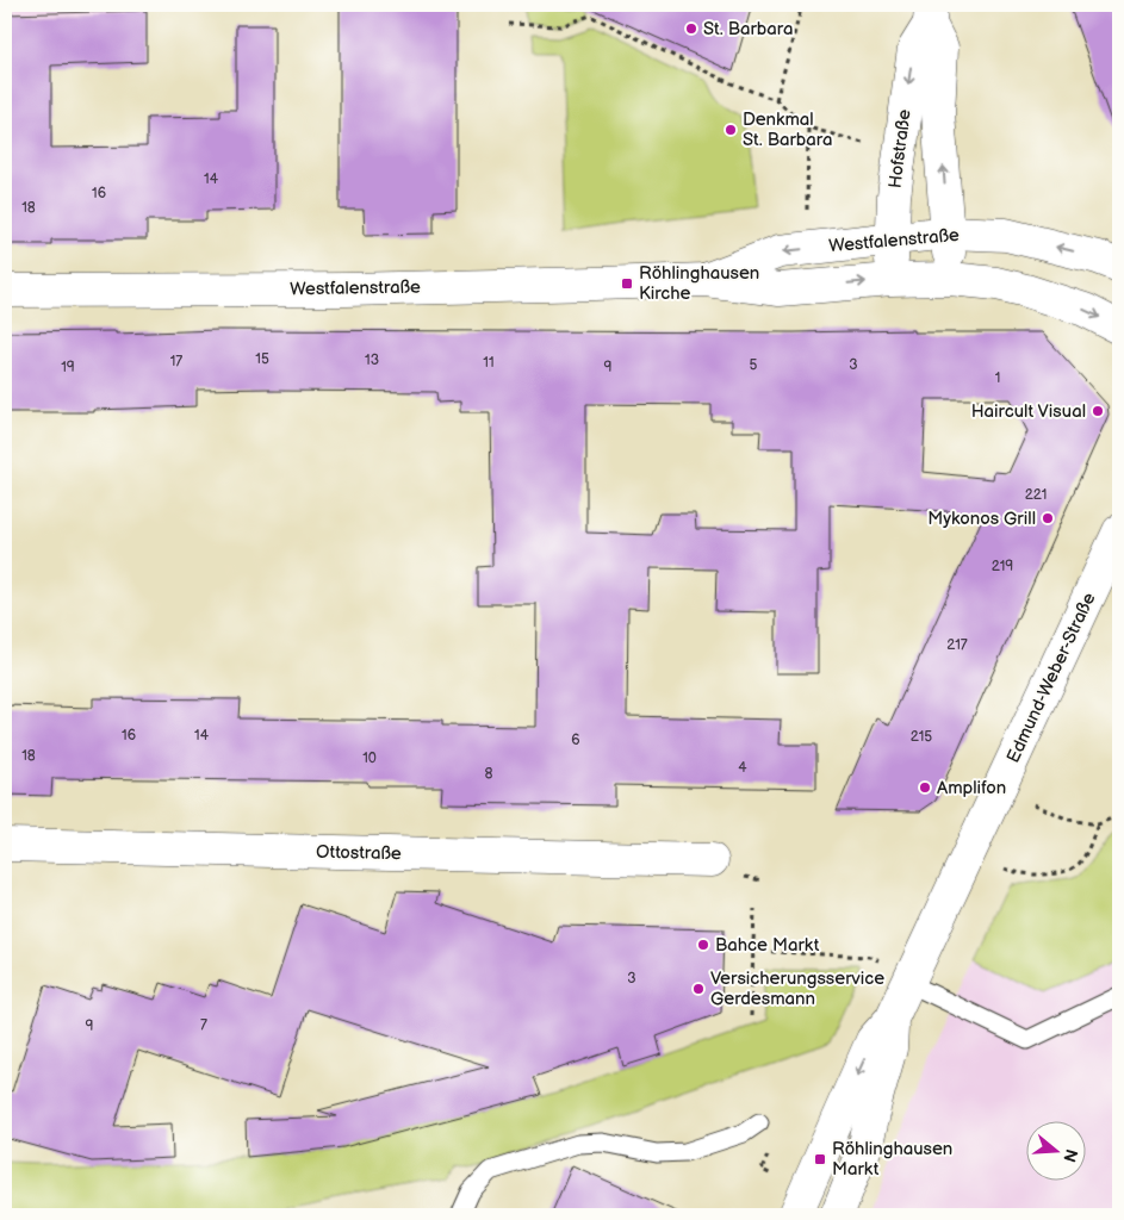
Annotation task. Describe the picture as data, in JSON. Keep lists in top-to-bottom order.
{
  "streets": {
    "street": [
      "Hofstraße",
      "Westfalenstraße",
      "Edmund-Weber-Straße",
      "Ottostraße"
    ]
  },
  "crossings": [
    ["Hofstraße", "Westfalenstraße"]
  ],
  "places": {
    "other": [
      "St. Barbara",
      "Denkmal St. Barbara",
      "Haircult Visual",
      "Mykonos Grill",
      "Amplifon",
      "Bahce Markt",
      "Versicherungsservice Gerdesmann"
    ],
    "transit": ["Röhlinghausen Kirche", "Röhlinghausen Markt"]
  },
  "house_numbers": [
    "14",
    "16",
    "18",
    "15",
    "13",
    "17",
    "11",
    "5",
    "3",
    "19",
    "9",
    "1",
    "221",
    "219",
    "217",
    "16",
    "14",
    "215",
    "6",
    "18",
    "10",
    "4",
    "8",
    "3",
    "7",
    "9"
  ],
  "north": "right"
}
